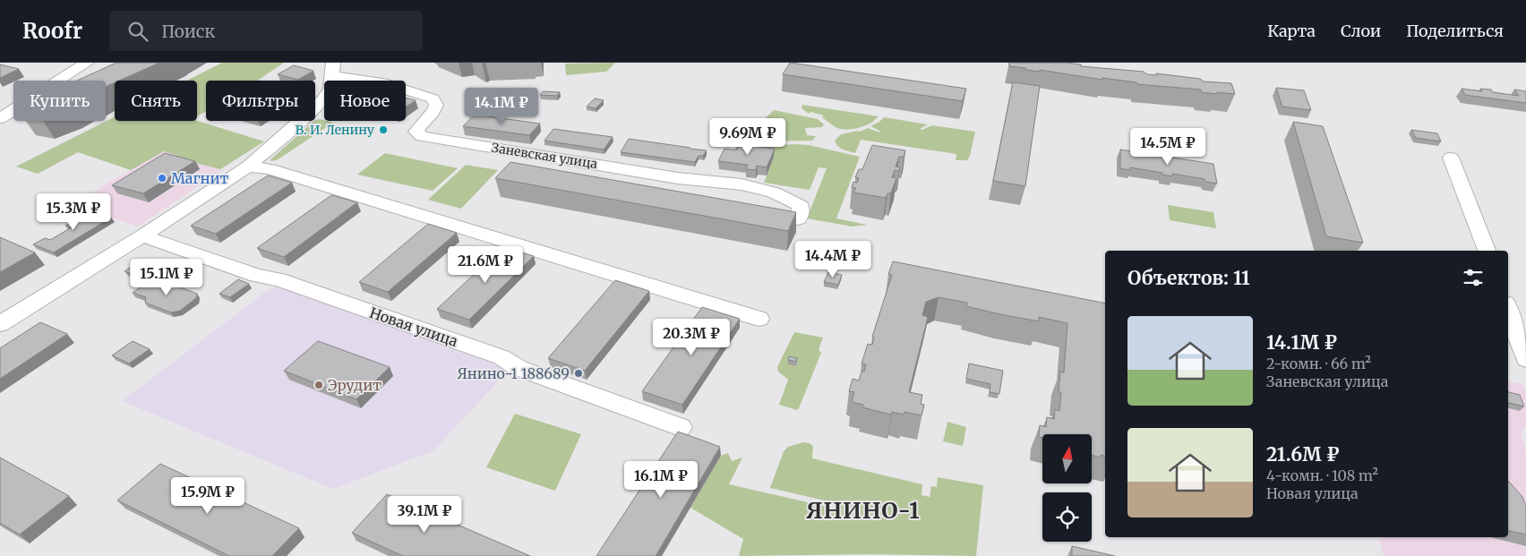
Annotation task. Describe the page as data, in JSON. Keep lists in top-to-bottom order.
{
  "streets": {
    "street": ["Заневская улица", "Новая улица"]
  },
  "districts": ["ЯНИНО-1"],
  "places": [
    "В. И. Ленину",
    "Магнит",
    "Янино-1 188689",
    "Эрудит"
  ],
  "north": "top",
  "page": {
    "header": "Roofr",
    "search": "Поиск",
    "nav": ["Карта", "Слои", "Поделиться"],
    "chip": [
      "Купить",
      "Снять",
      "Фильтры",
      "Новое"
    ],
    "price": [
      "14.1M ₽",
      "9.69M ₽",
      "14.5M ₽",
      "15.3M ₽",
      "14.4M ₽",
      "21.6M ₽",
      "15.1M ₽",
      "20.3M ₽",
      "16.1M ₽",
      "15.9M ₽",
      "39.1M ₽"
    ],
    "heading": "Объектов: 11",
    "list": [
      {
        "name": "14.1M ₽",
        "note": "2-комн. · 66 m² · Заневская улица"
      },
      {
        "name": "21.6M ₽",
        "note": "4-комн. · 108 m² · Новая улица"
      }
    ]
  }
}
